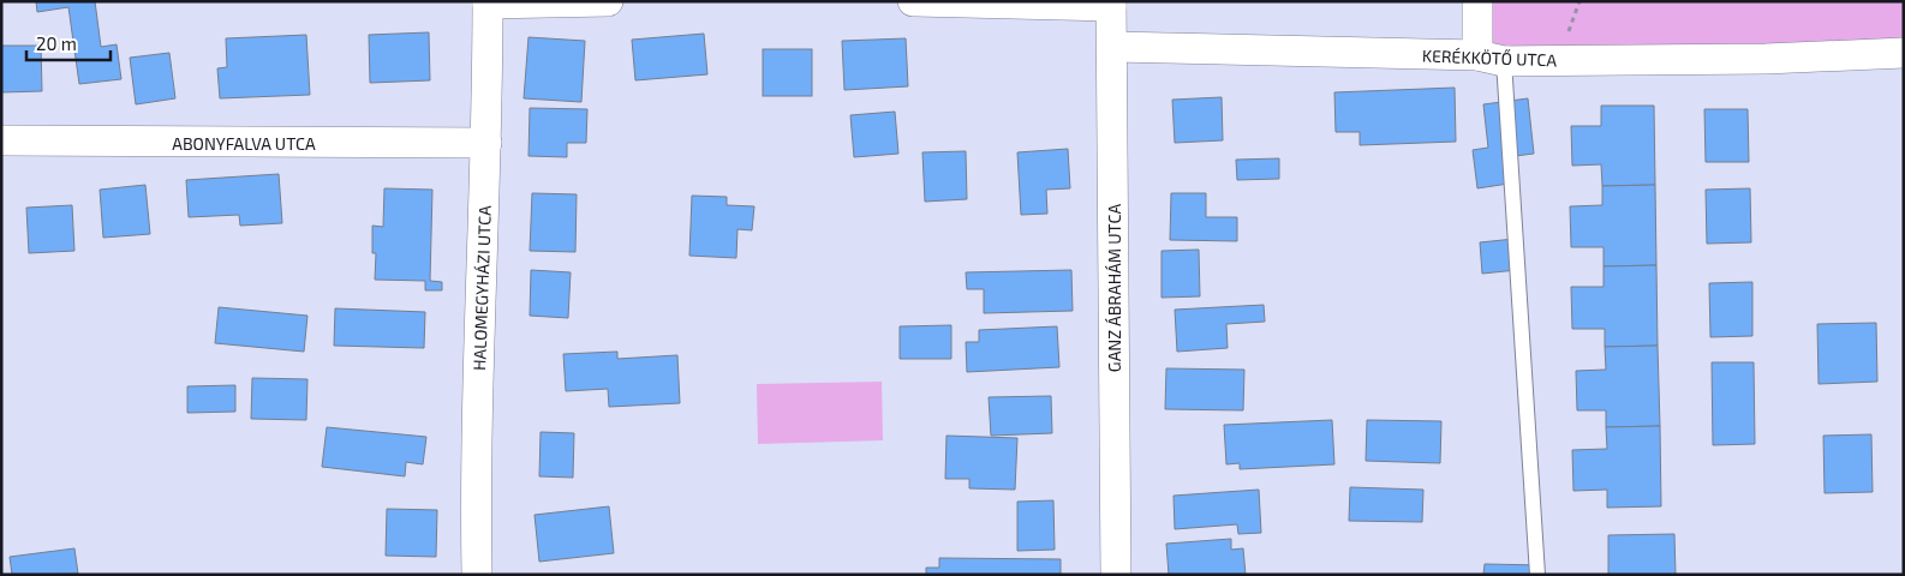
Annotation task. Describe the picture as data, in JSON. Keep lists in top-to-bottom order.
{
  "streets": {
    "street": [
      "KERÉKKÖTŐ UTCA",
      "ABONYFALVA UTCA",
      "HALOMEGYHÁZI UTCA",
      "GANZ ÁBRAHÁM UTCA"
    ]
  },
  "crossings": [
    ["KERÉKKÖTŐ UTCA", "GANZ ÁBRAHÁM UTCA"],
    ["ABONYFALVA UTCA", "HALOMEGYHÁZI UTCA"]
  ],
  "scale_bar": "20 m"
}
